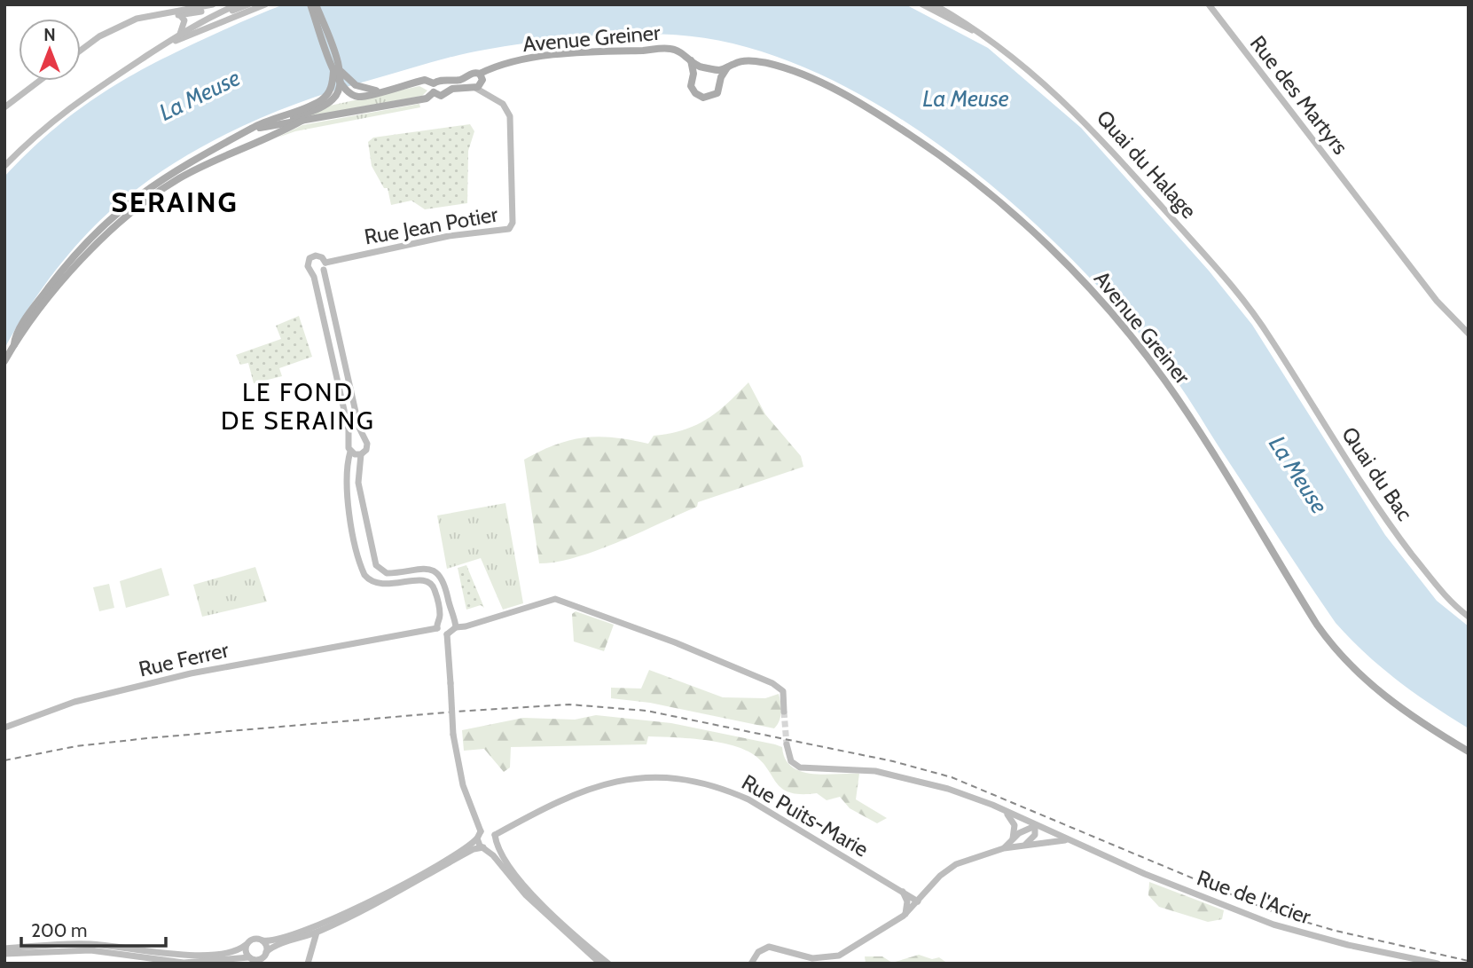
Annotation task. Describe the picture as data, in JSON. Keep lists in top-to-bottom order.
{
  "streets": {
    "main road": [
      "Avenue Greiner",
      "Rue des Martyrs",
      "Quai du Halage",
      "Rue Jean Potier",
      "Quai du Bac",
      "Rue Ferrer",
      "Rue Puits-Marie",
      "Rue de l'Acier"
    ]
  },
  "crossings": [
    ["Avenue Greiner", "Rue Jean Potier"],
    ["Quai du Halage", "Quai du Bac"]
  ],
  "districts": ["SERAING", "LE FOND DE SERAING"],
  "water": ["La Meuse"],
  "scale_bar": "200 m",
  "north": "top"
}
